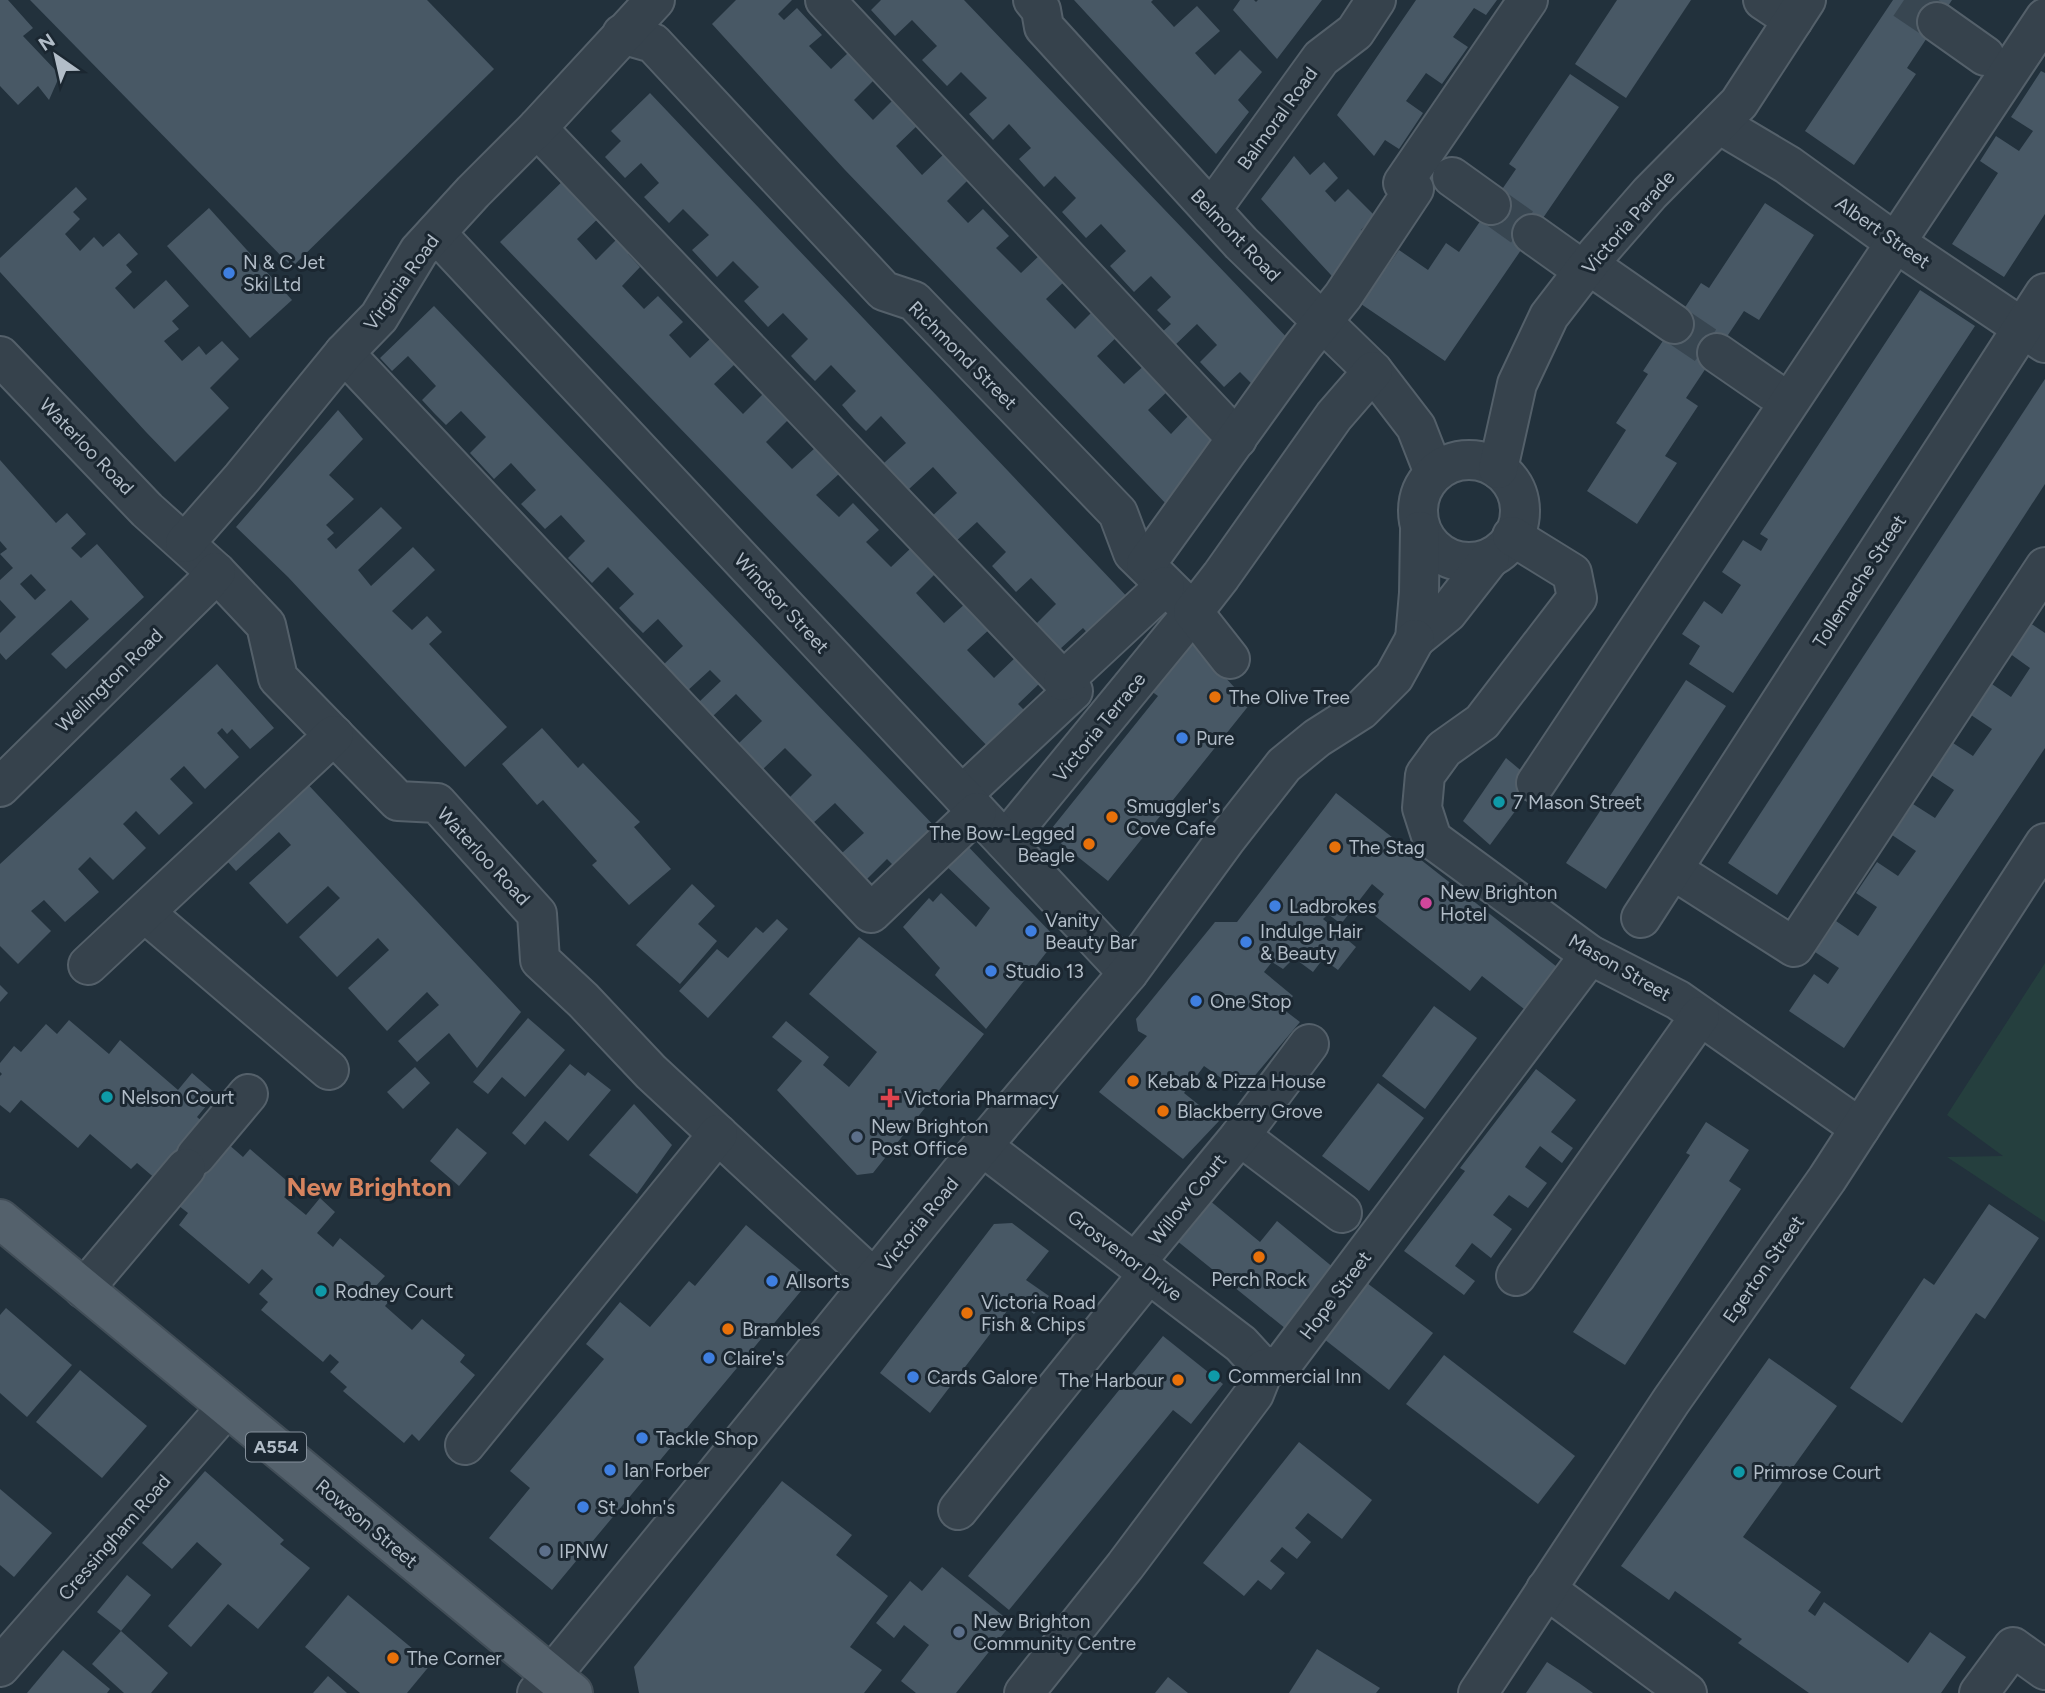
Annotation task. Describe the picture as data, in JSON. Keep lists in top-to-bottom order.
{
  "streets": {
    "main road": ["A554", "Rowson Street"],
    "street": [
      "Balmoral Road",
      "Victoria Parade",
      "Albert Street",
      "Belmont Road",
      "Virginia Road",
      "Richmond Street",
      "Waterloo Road",
      "Tollemache Street",
      "Windsor Street",
      "Wellington Road",
      "Victoria Terrace",
      "Mason Street",
      "Willow Court",
      "Victoria Road",
      "Grosvenor Drive",
      "Egerton Street",
      "Hope Street",
      "Cressingham Road"
    ]
  },
  "crossings": [
    ["Balmoral Road", "Belmont Road"],
    ["Victoria Parade", "Albert Street"],
    ["Victoria Parade", "Belmont Road"],
    ["Victoria Parade", "Mason Street"],
    ["Victoria Parade", "Victoria Road"],
    ["Albert Street", "Tollemache Street"],
    ["Belmont Road", "Mason Street"],
    ["Belmont Road", "Victoria Road"],
    ["Virginia Road", "Richmond Street"],
    ["Virginia Road", "Waterloo Road"],
    ["Virginia Road", "Windsor Street"],
    ["Richmond Street", "Victoria Terrace"],
    ["Waterloo Road", "Wellington Road"],
    ["Waterloo Road", "Victoria Road"],
    ["Windsor Street", "Victoria Terrace"],
    ["Windsor Street", "Victoria Road"],
    ["Mason Street", "Victoria Road"],
    ["Mason Street", "Egerton Street"],
    ["Mason Street", "Hope Street"],
    ["Willow Court", "Grosvenor Drive"],
    ["Victoria Road", "Grosvenor Drive"],
    ["Victoria Road", "Rowson Street"],
    ["Grosvenor Drive", "Hope Street"],
    ["Rowson Street", "Cressingham Road"]
  ],
  "districts": ["New Brighton"],
  "places": {
    "other": [
      "N & C Jet Ski Ltd",
      "The Olive Tree",
      "Pure",
      "7 Mason Street",
      "Smuggler's Cove Cafe",
      "The Bow-Legged Beagle",
      "The Stag",
      "New Brighton Hotel",
      "Ladbrokes",
      "Vanity Beauty Bar",
      "Indulge Hair & Beauty",
      "Studio 13",
      "One Stop",
      "Kebab & Pizza House",
      "Nelson Court",
      "Blackberry Grove",
      "New Brighton Post Office",
      "Perch Rock",
      "Allsorts",
      "Rodney Court",
      "Victoria Road Fish & Chips",
      "Brambles",
      "Claire's",
      "Commercial Inn",
      "Cards Galore",
      "The Harbour",
      "Tackle Shop",
      "Ian Forber",
      "Primrose Court",
      "St John's",
      "IPNW",
      "New Brighton Community Centre",
      "The Corner"
    ],
    "health": ["Victoria Pharmacy"]
  },
  "north": "top left"
}
